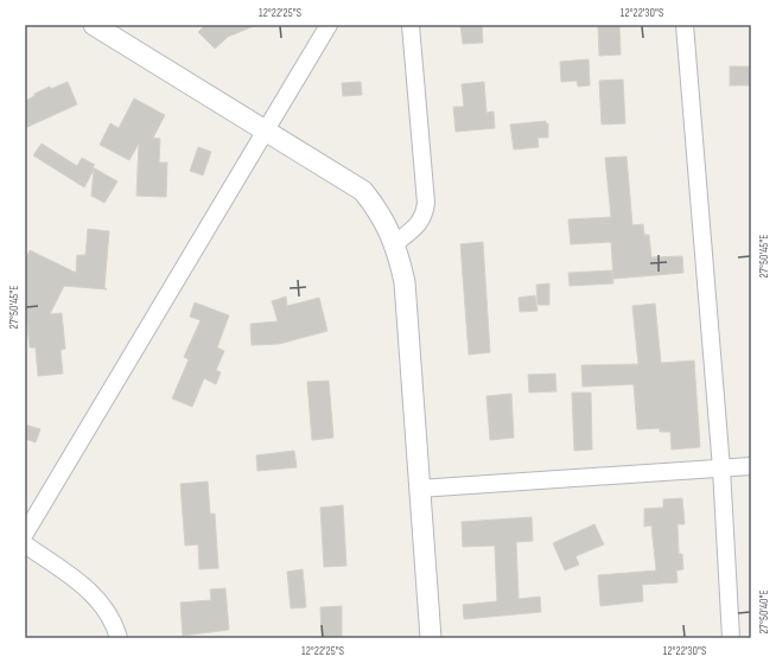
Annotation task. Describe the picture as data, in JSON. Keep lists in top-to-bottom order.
{
  "coordinates": [
    "12°22'25\"S",
    "12°22'30\"S",
    "27°50'45\"E",
    "27°50'40\"E"
  ]
}
